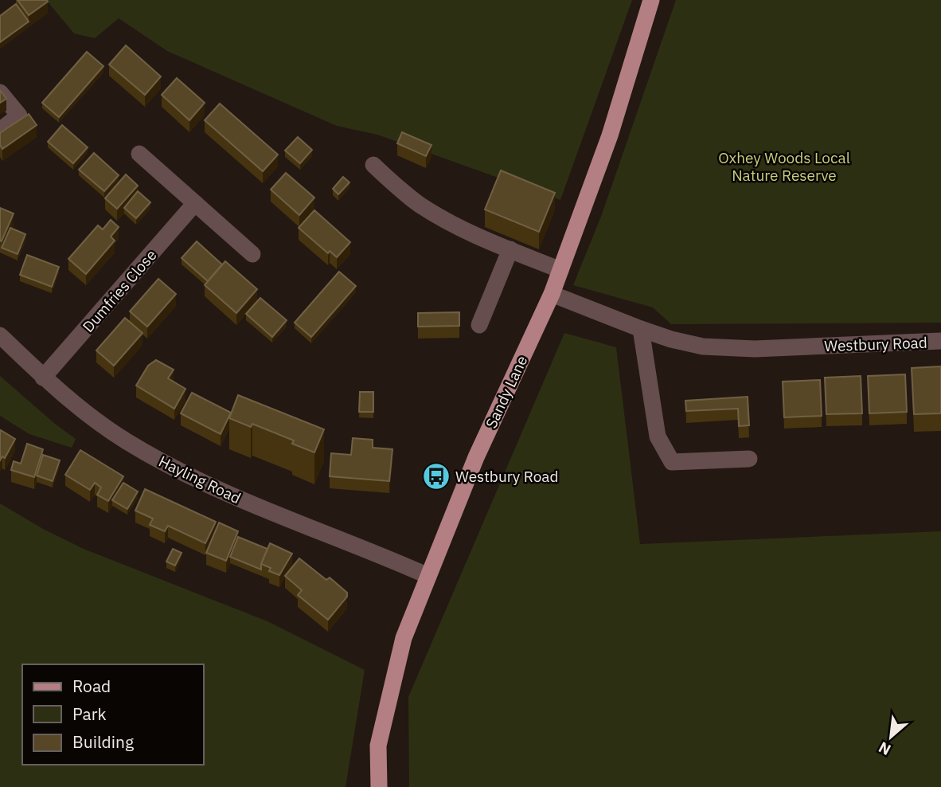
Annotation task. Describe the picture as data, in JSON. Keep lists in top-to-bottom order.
{
  "streets": {
    "main road": ["Sandy Lane"],
    "street": ["Dumfries Close", "Westbury Road", "Hayling Road"]
  },
  "crossings": [
    ["Dumfries Close", "Hayling Road"],
    ["Westbury Road", "Sandy Lane"],
    ["Sandy Lane", "Hayling Road"]
  ],
  "parks": ["Oxhey Woods Local Nature Reserve"],
  "places": {
    "bus stop": ["Westbury Road"]
  },
  "legend": ["Road", "Park", "Building"],
  "north": "bottom left"
}
